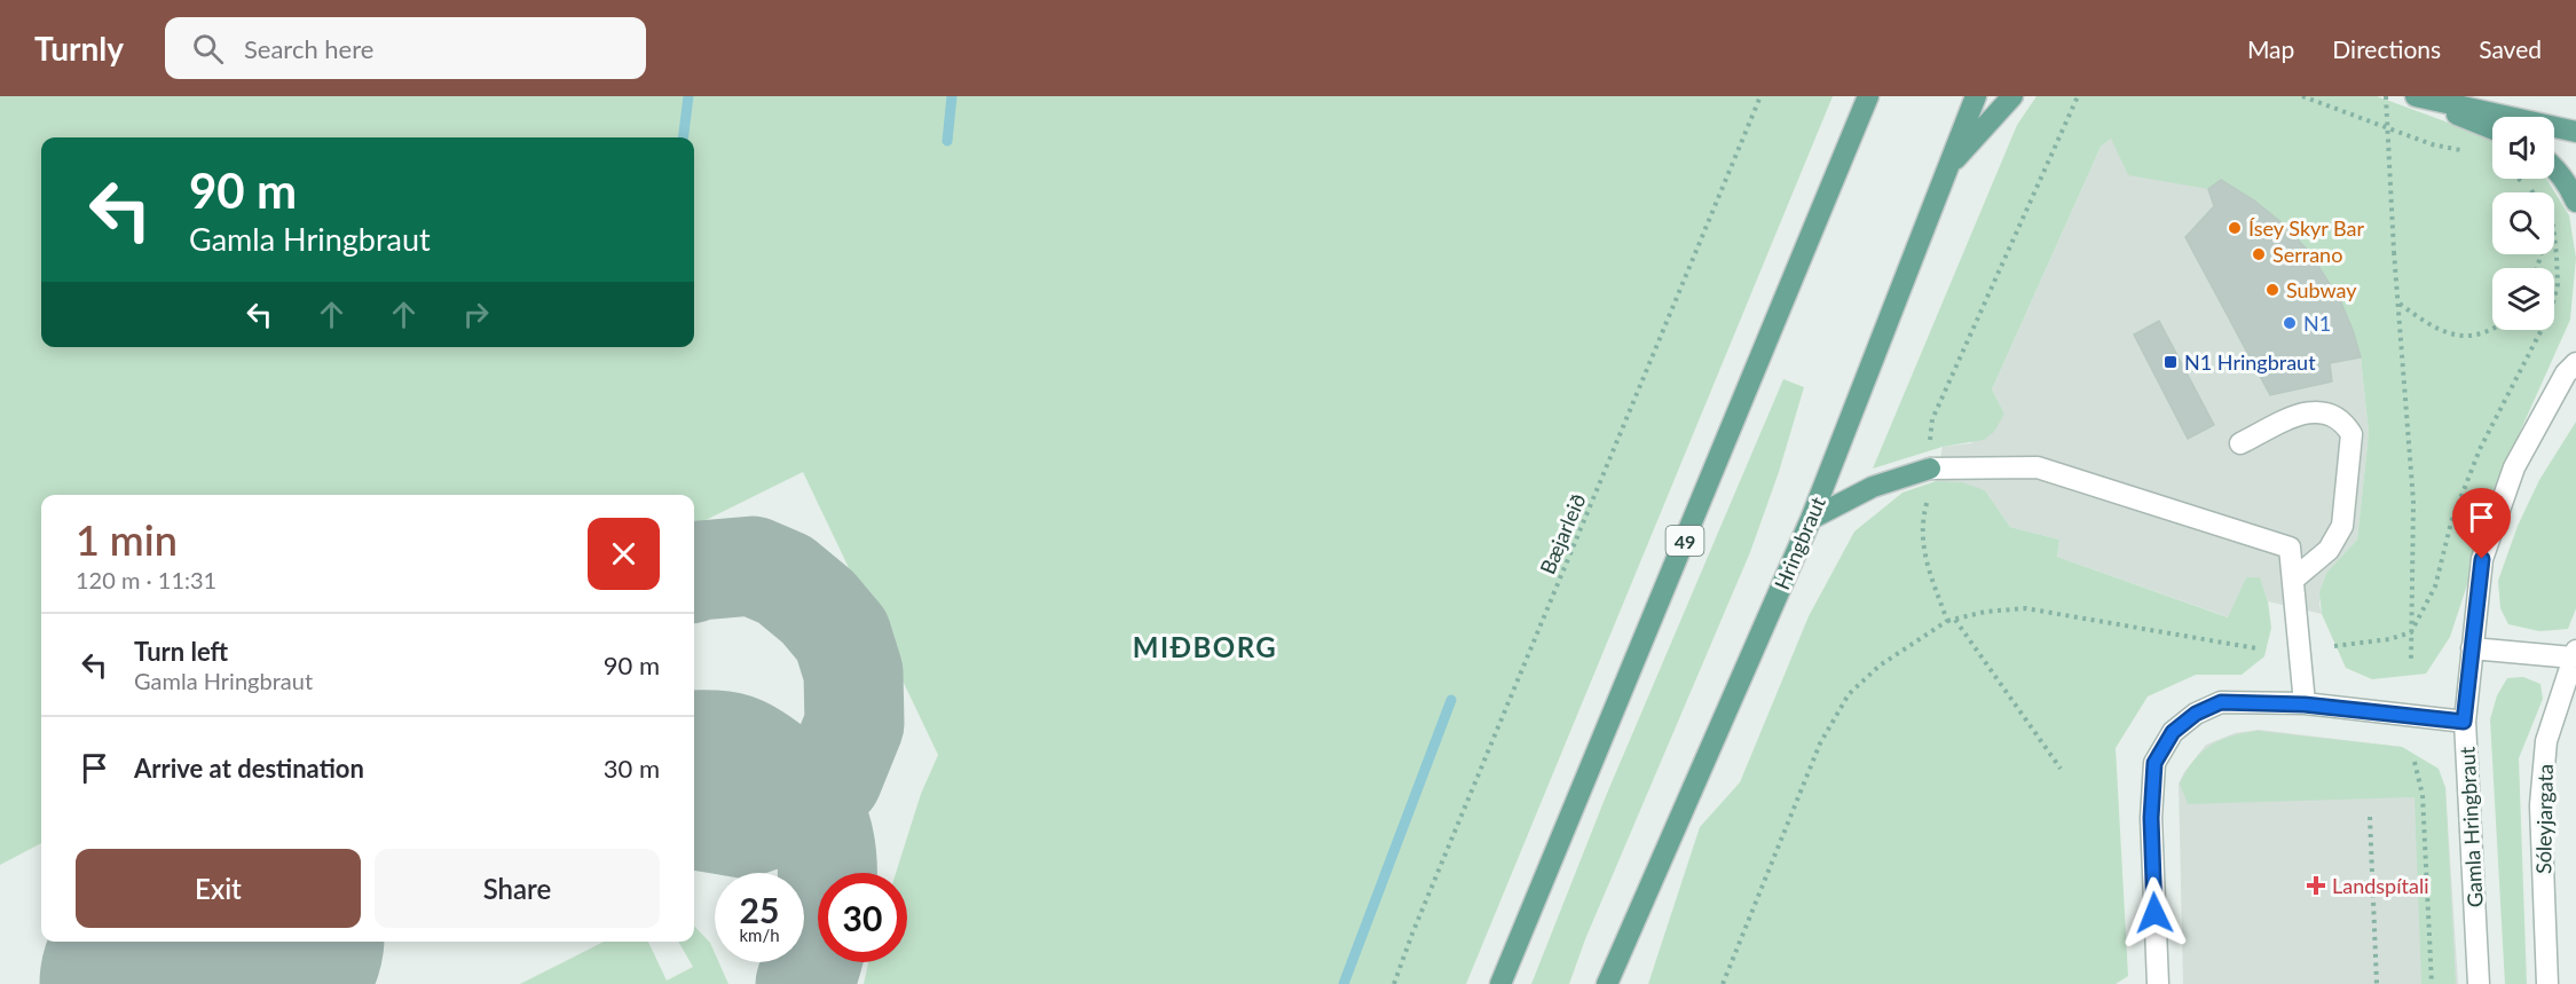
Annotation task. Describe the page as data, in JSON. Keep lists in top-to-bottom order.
{
  "streets": {
    "main road": ["49", "Hringbraut"],
    "street": ["Sóleyjargata", "Gamla Hringbraut"],
    "path": ["Bæjarleið"]
  },
  "crossings": [
    ["Sóleyjargata", "Gamla Hringbraut"]
  ],
  "districts": ["MIÐBORG"],
  "places": {
    "other": [
      "Ísey Skyr Bar",
      "Serrano",
      "Subway",
      "N1"
    ],
    "transit": ["N1 Hringbraut"],
    "health": ["Landspítali"]
  },
  "page": {
    "header": "Turnly",
    "search": "Search here",
    "nav": ["Map", "Directions", "Saved"],
    "turn": ["90 m", "Gamla Hringbraut"],
    "heading": ["1 min", "120 m · 11:31"],
    "list": [
      {
        "name": "Turn left",
        "note": "Gamla Hringbraut",
        "value": "90 m"
      },
      {
        "name": "Arrive at destination",
        "value": "30 m"
      }
    ],
    "buttons": ["Exit", "Share"],
    "speed": "25 km/h",
    "limit": "30"
  }
}
